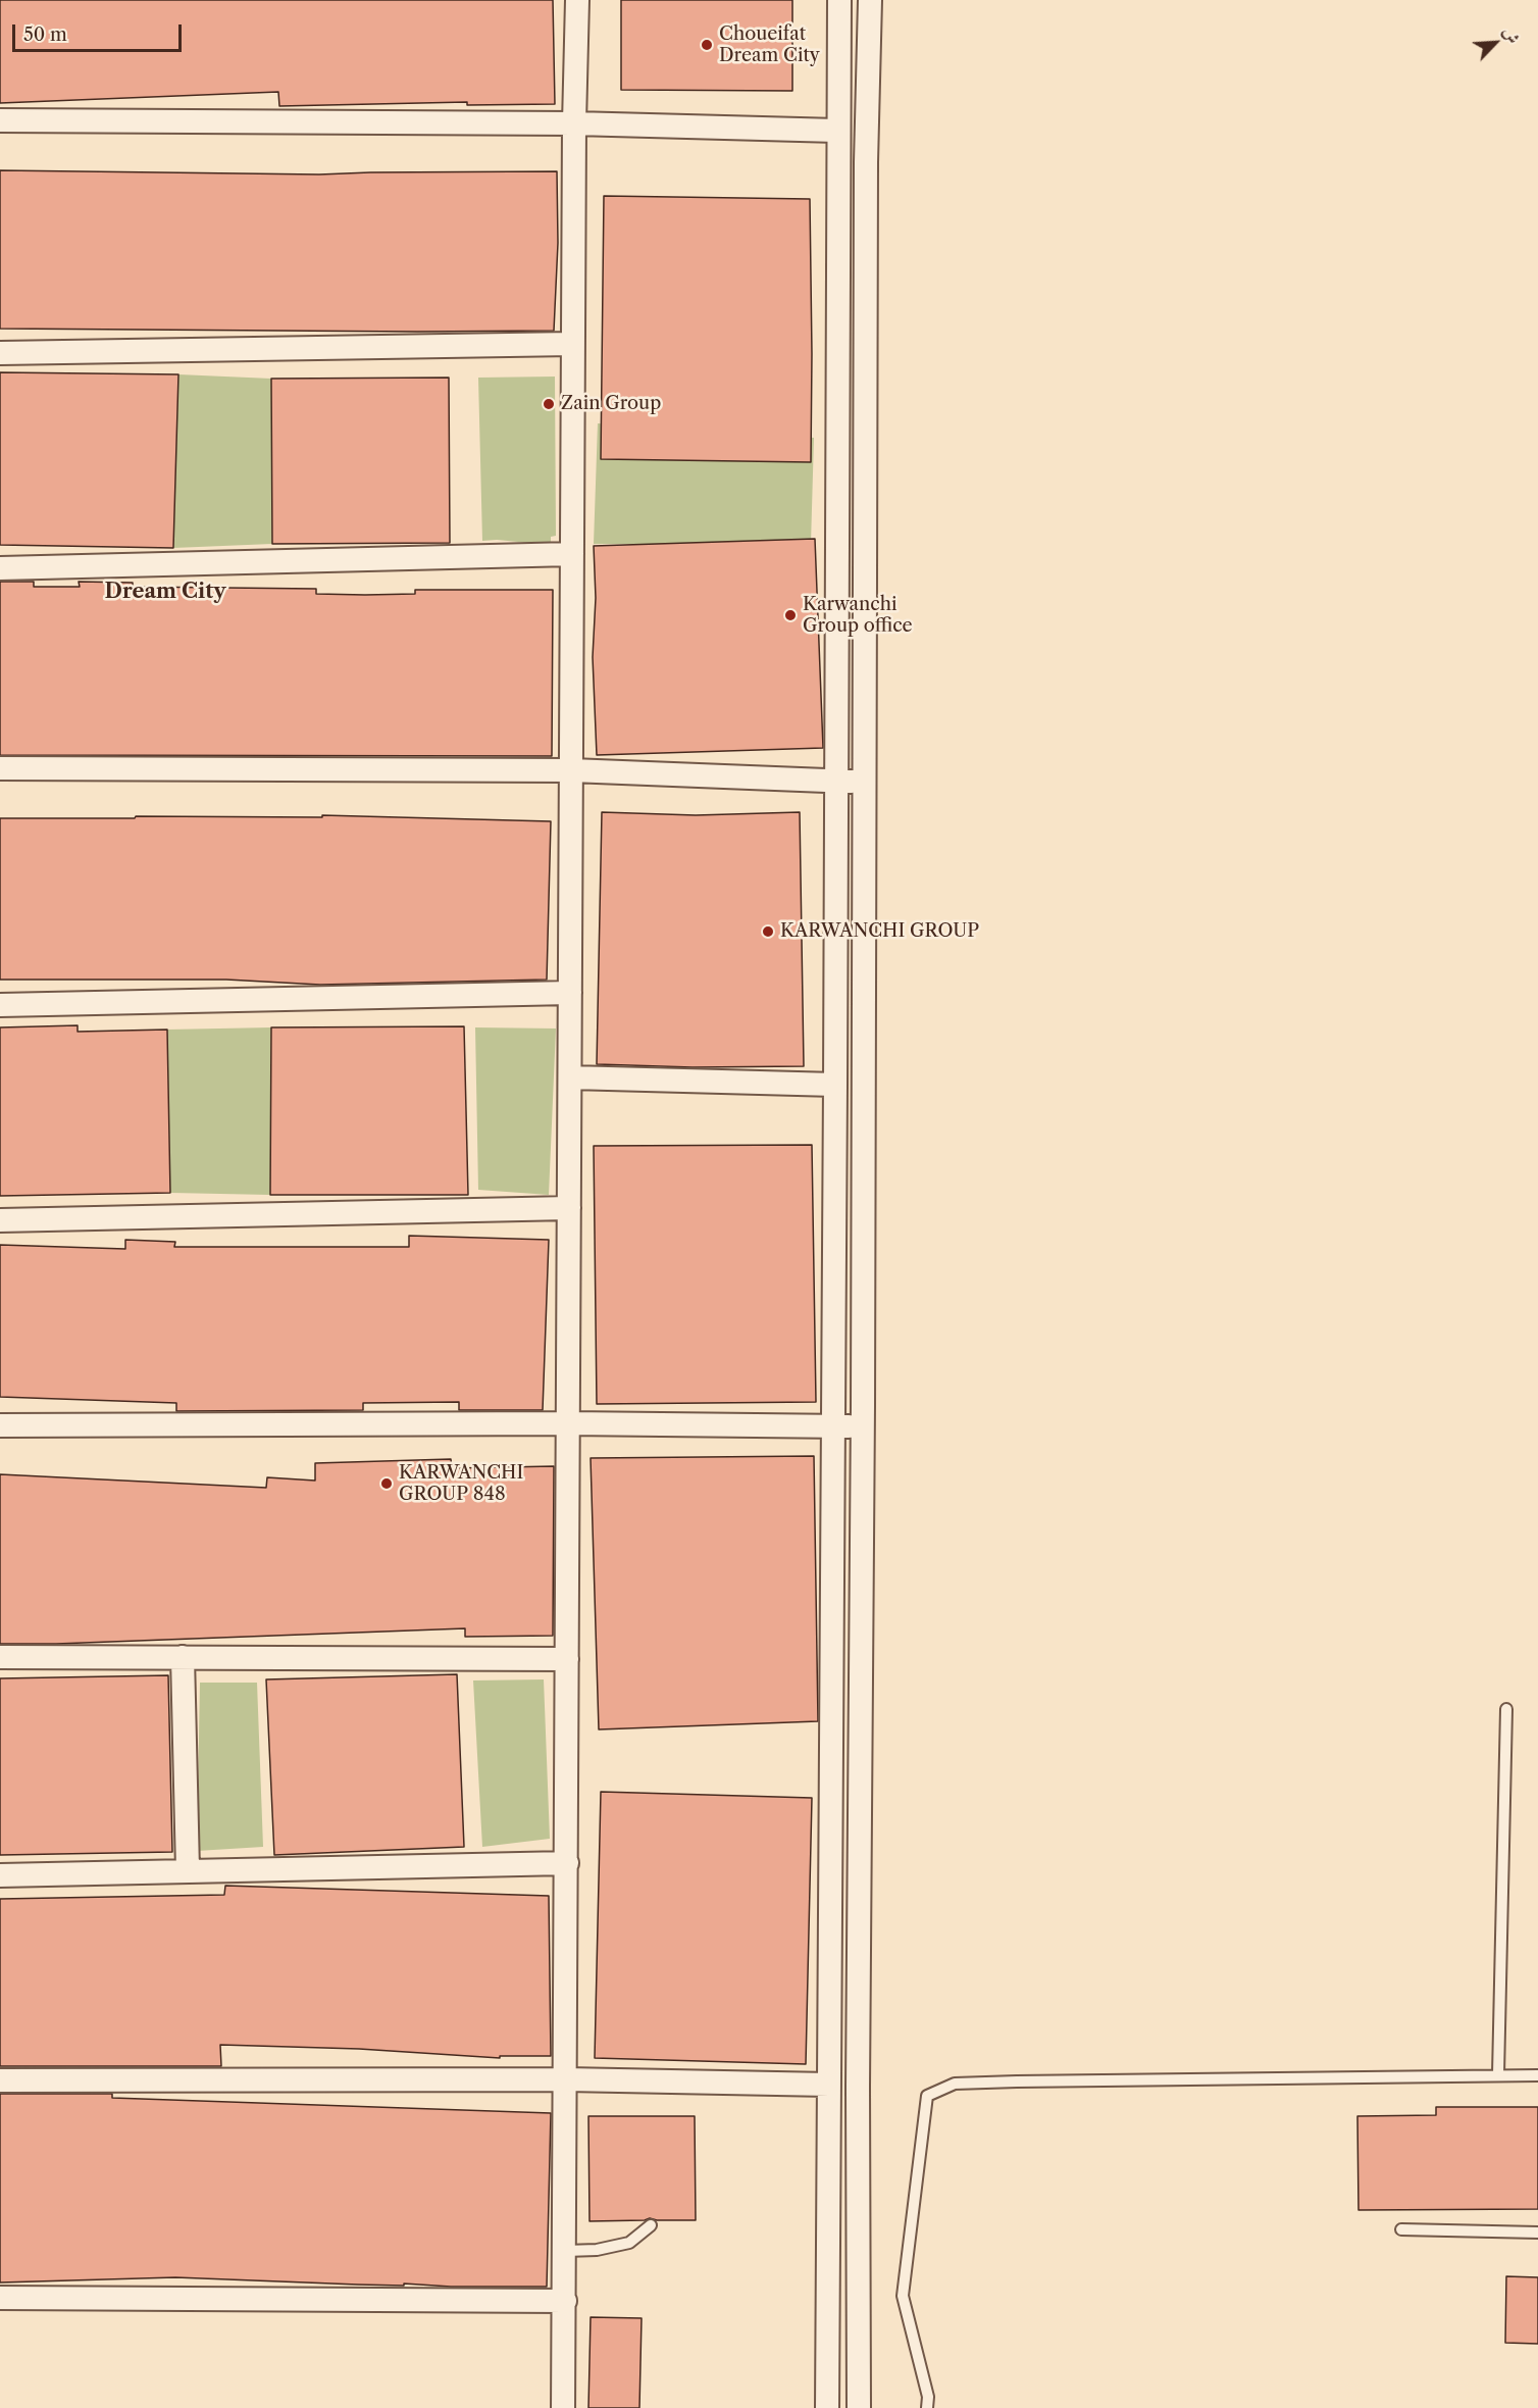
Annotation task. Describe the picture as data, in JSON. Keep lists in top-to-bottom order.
{
  "districts": ["Dream City"],
  "places": [
    "Choueifat Dream City",
    "Zain Group",
    "Karwanchi Group office",
    "KARWANCHI GROUP",
    "KARWANCHI GROUP 848"
  ],
  "scale_bar": "50 m",
  "north": "top right"
}
